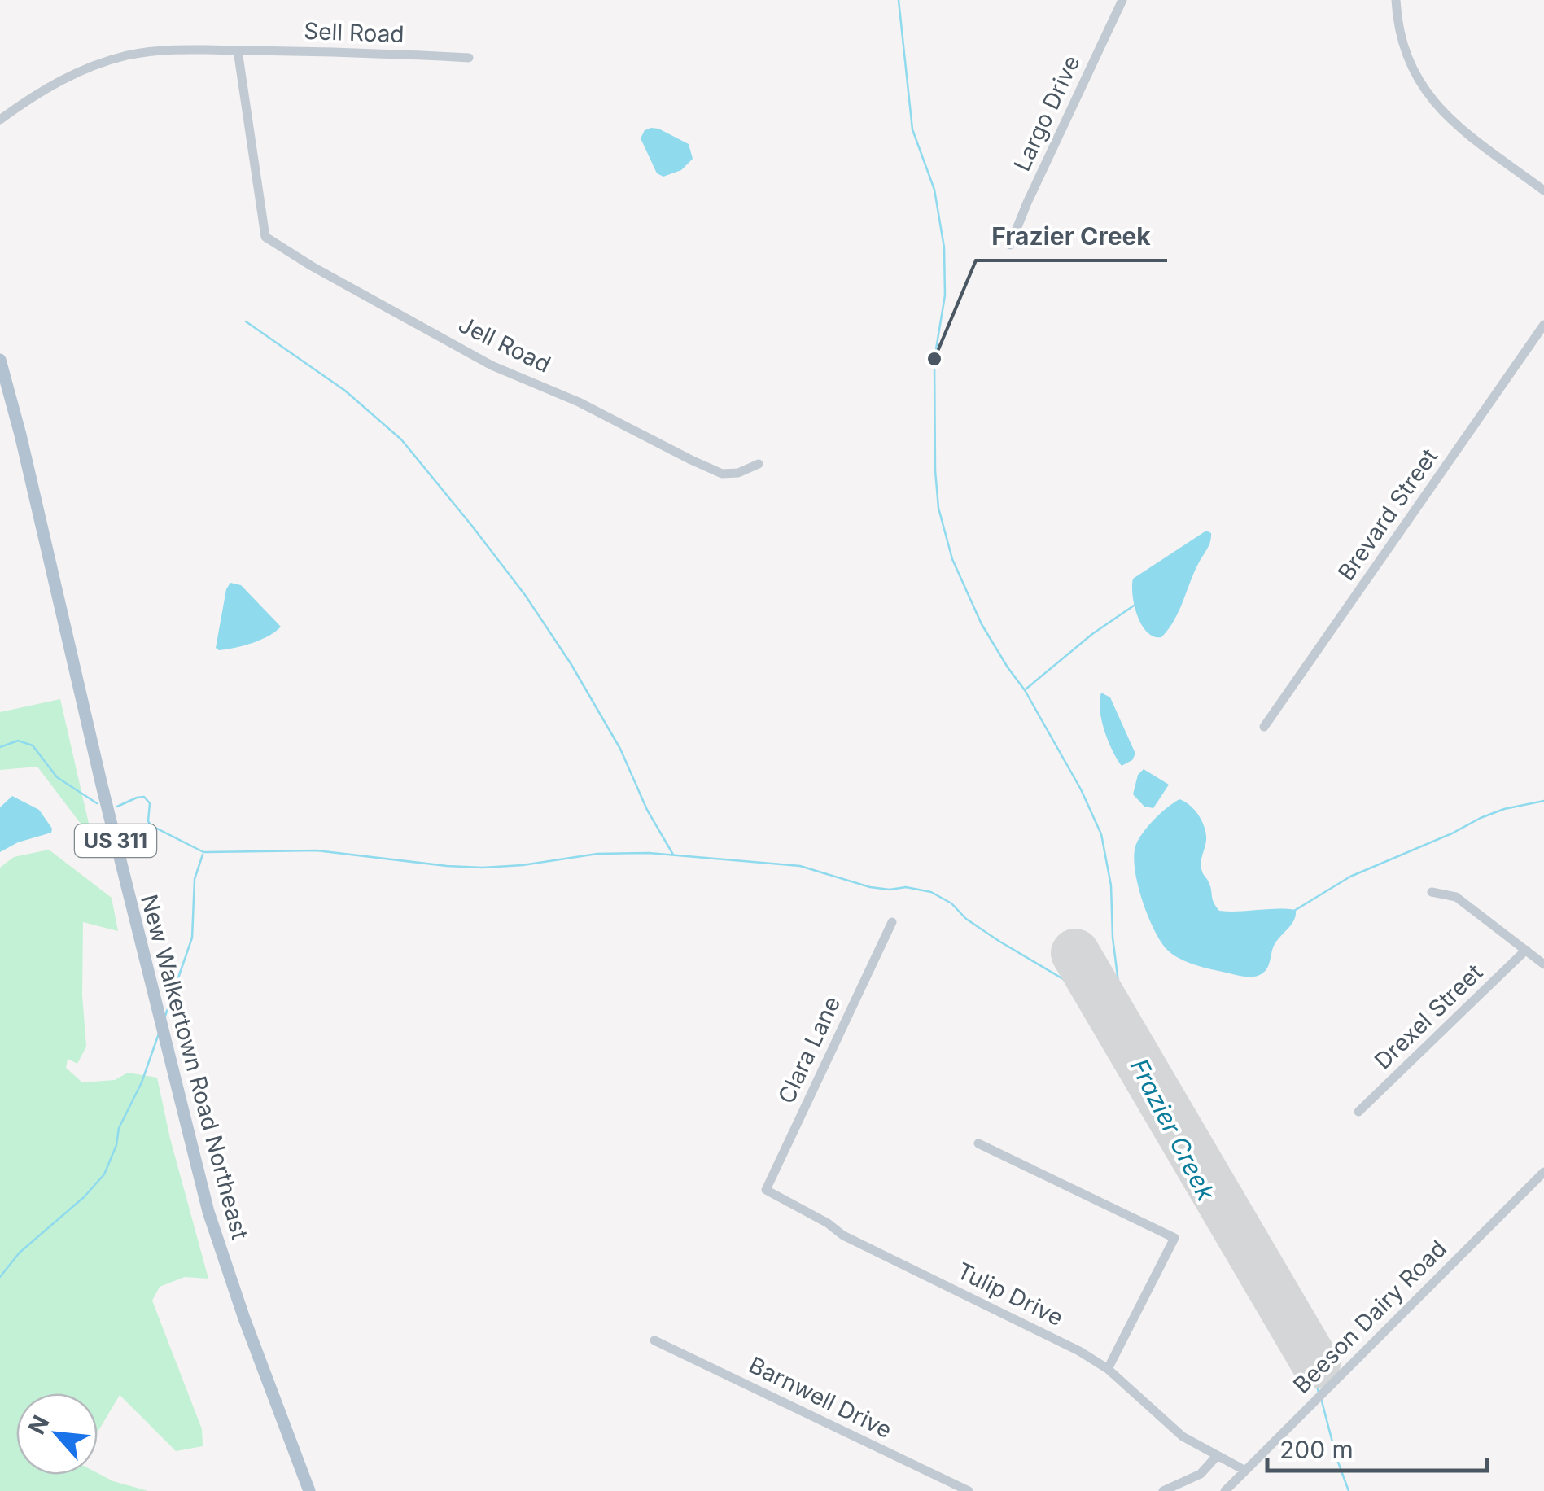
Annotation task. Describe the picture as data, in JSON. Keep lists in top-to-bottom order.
{
  "streets": {
    "main road": ["US 311", "New Walkertown Road Northeast"],
    "street": [
      "Sell Road",
      "Largo Drive",
      "Jell Road",
      "Brevard Street",
      "Drexel Street",
      "Clara Lane",
      "Tulip Drive",
      "Beeson Dairy Road",
      "Barnwell Drive"
    ]
  },
  "crossings": [
    ["Sell Road", "Jell Road"],
    ["Clara Lane", "Tulip Drive"],
    ["Tulip Drive", "Beeson Dairy Road"]
  ],
  "water": ["Frazier Creek"],
  "places": ["Frazier Creek"],
  "scale_bar": "200 m",
  "north": "top left"
}
